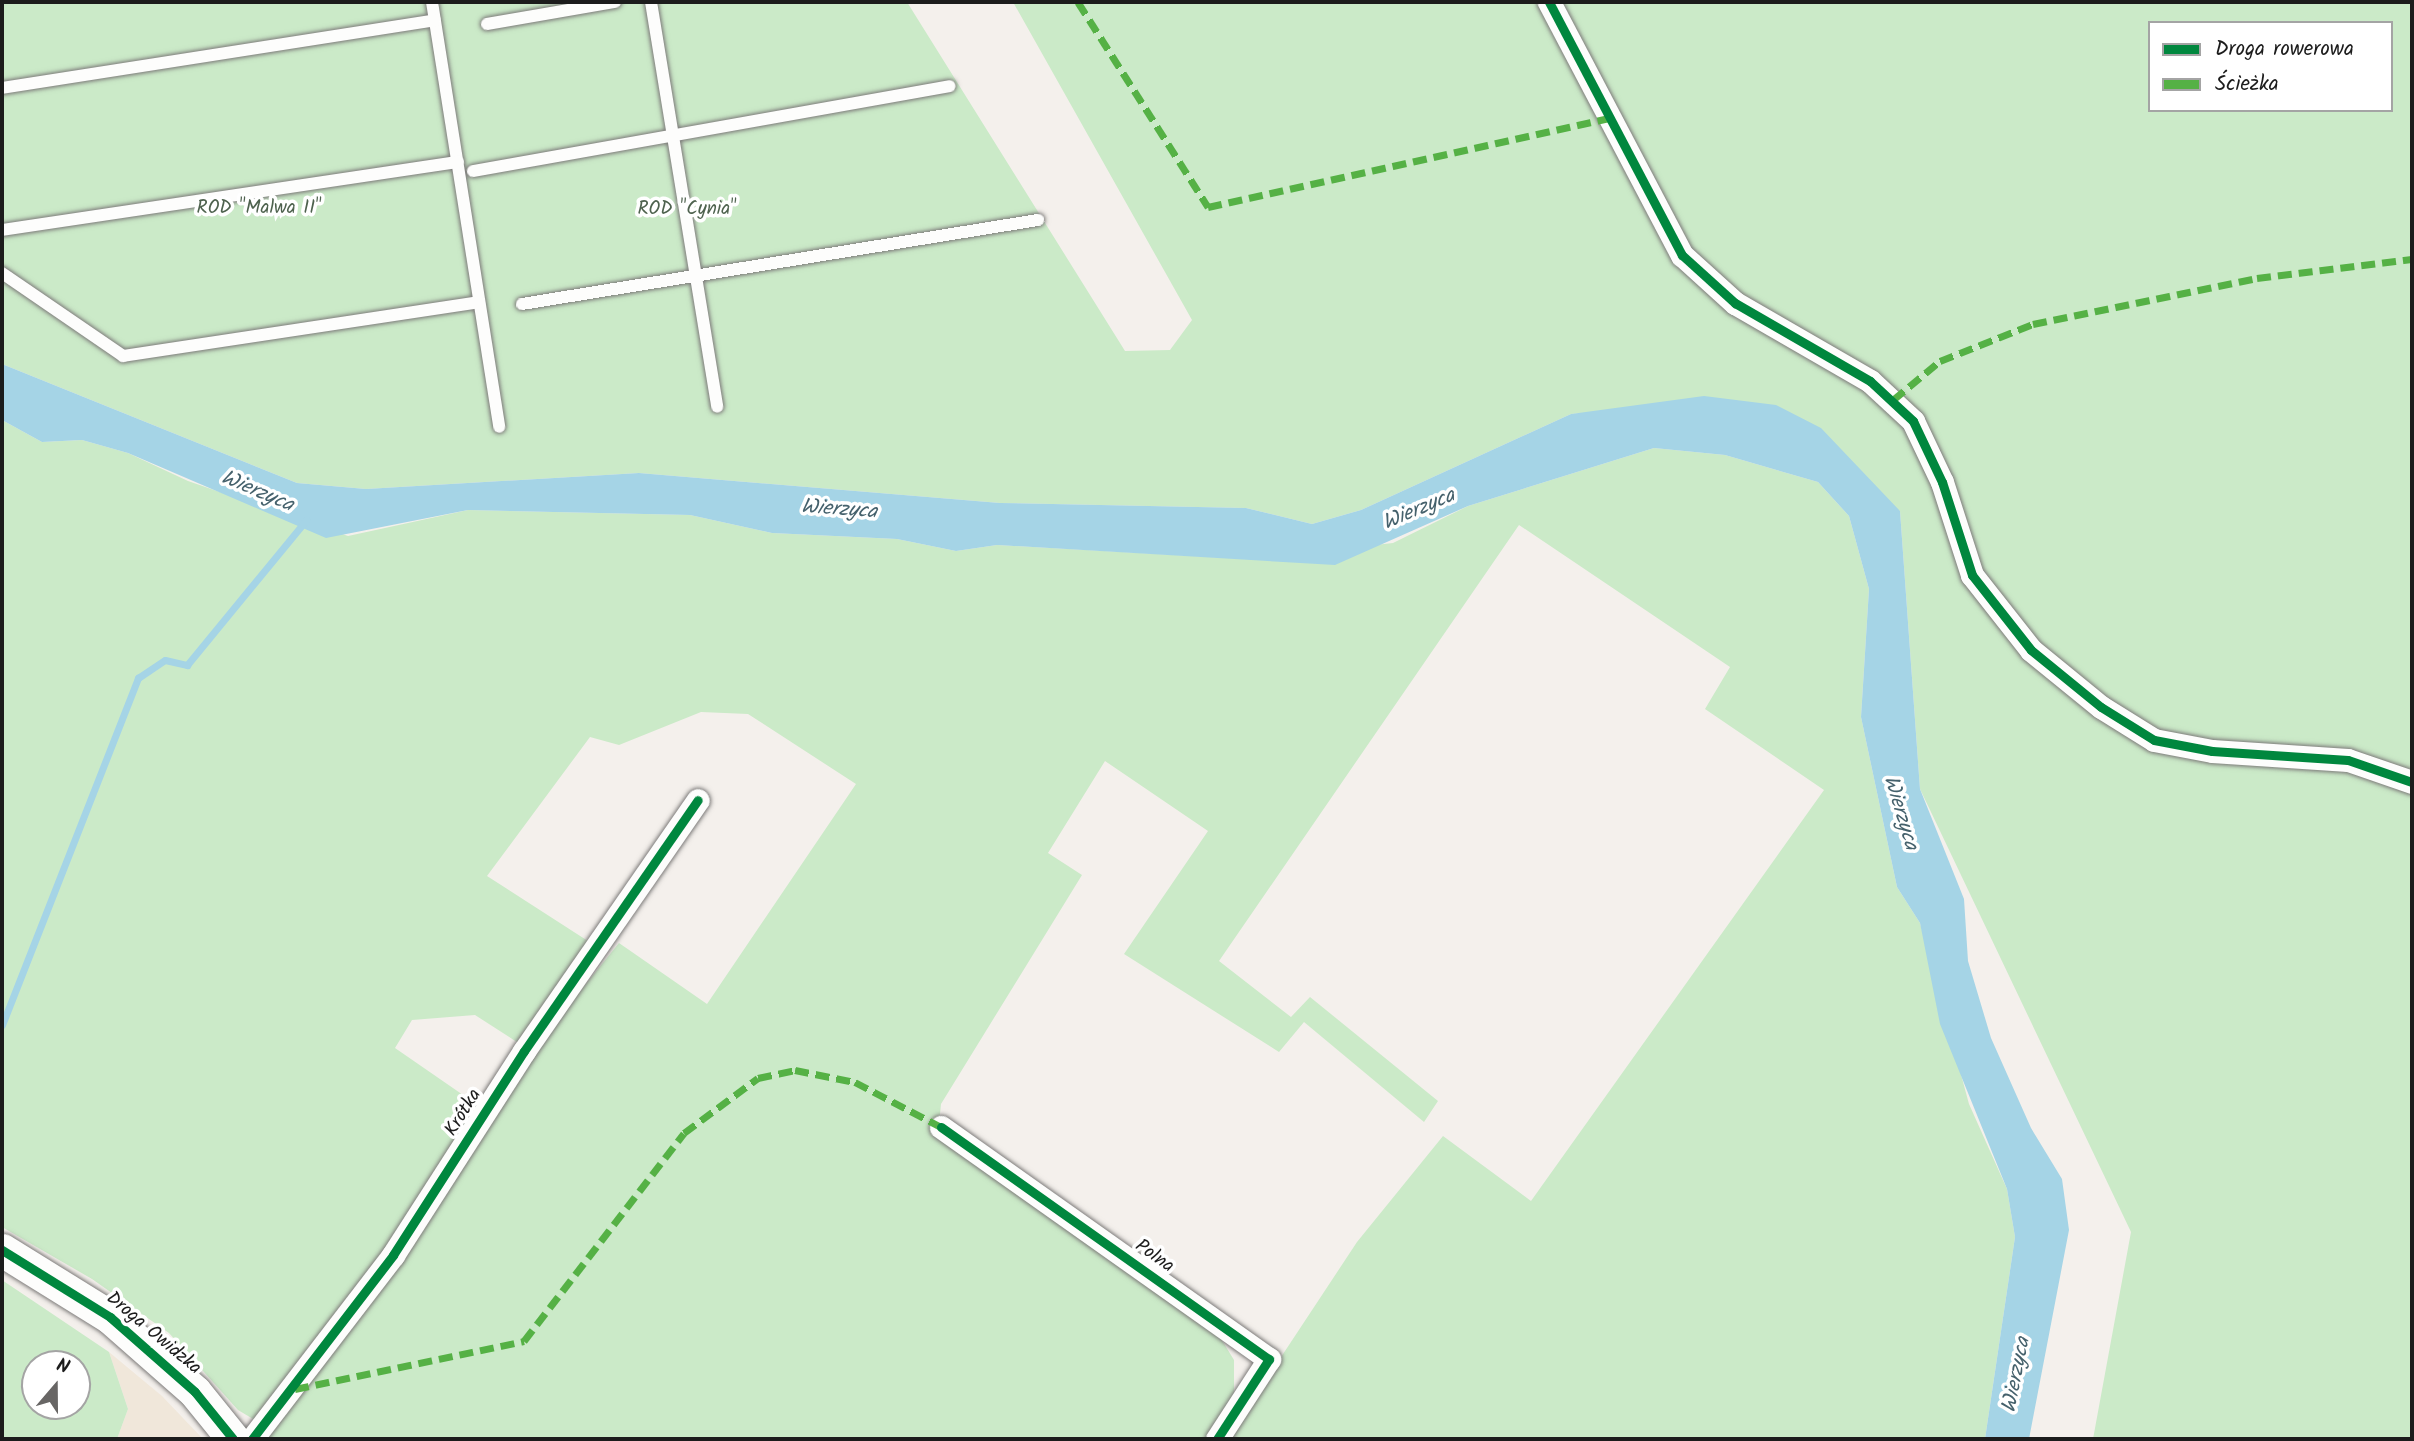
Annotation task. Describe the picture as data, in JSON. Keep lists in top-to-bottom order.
{
  "streets": {
    "street": ["Krótka", "Polna", "Droga Owidzka"]
  },
  "water": ["Wierzyca"],
  "parks": ["ROD \"Malwa II\"", "ROD \"Cynia\""],
  "legend": ["Droga rowerowa", "Ścieżka"],
  "north": "top"
}
